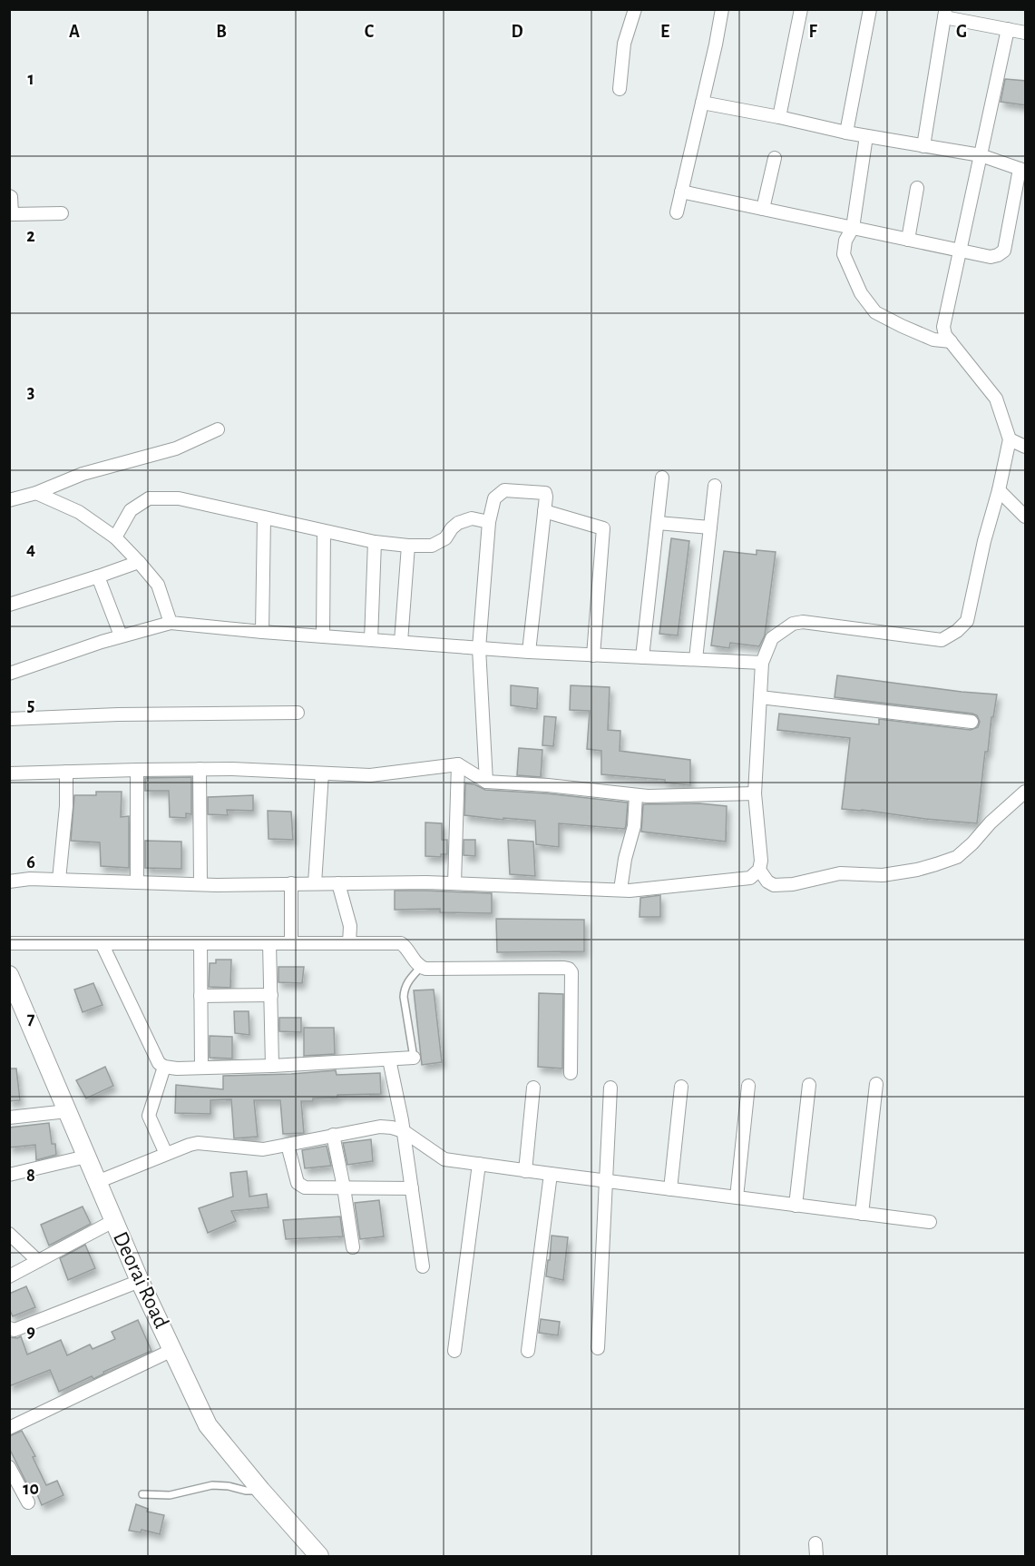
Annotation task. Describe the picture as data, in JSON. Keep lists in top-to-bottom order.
{
  "streets": {
    "street": ["Deorai Road"]
  },
  "grid": {
    "columns": [
      "A",
      "B",
      "C",
      "D",
      "E",
      "F",
      "G"
    ],
    "rows": [
      "1",
      "2",
      "3",
      "4",
      "5",
      "6",
      "7",
      "8",
      "9",
      "10"
    ]
  }
}
